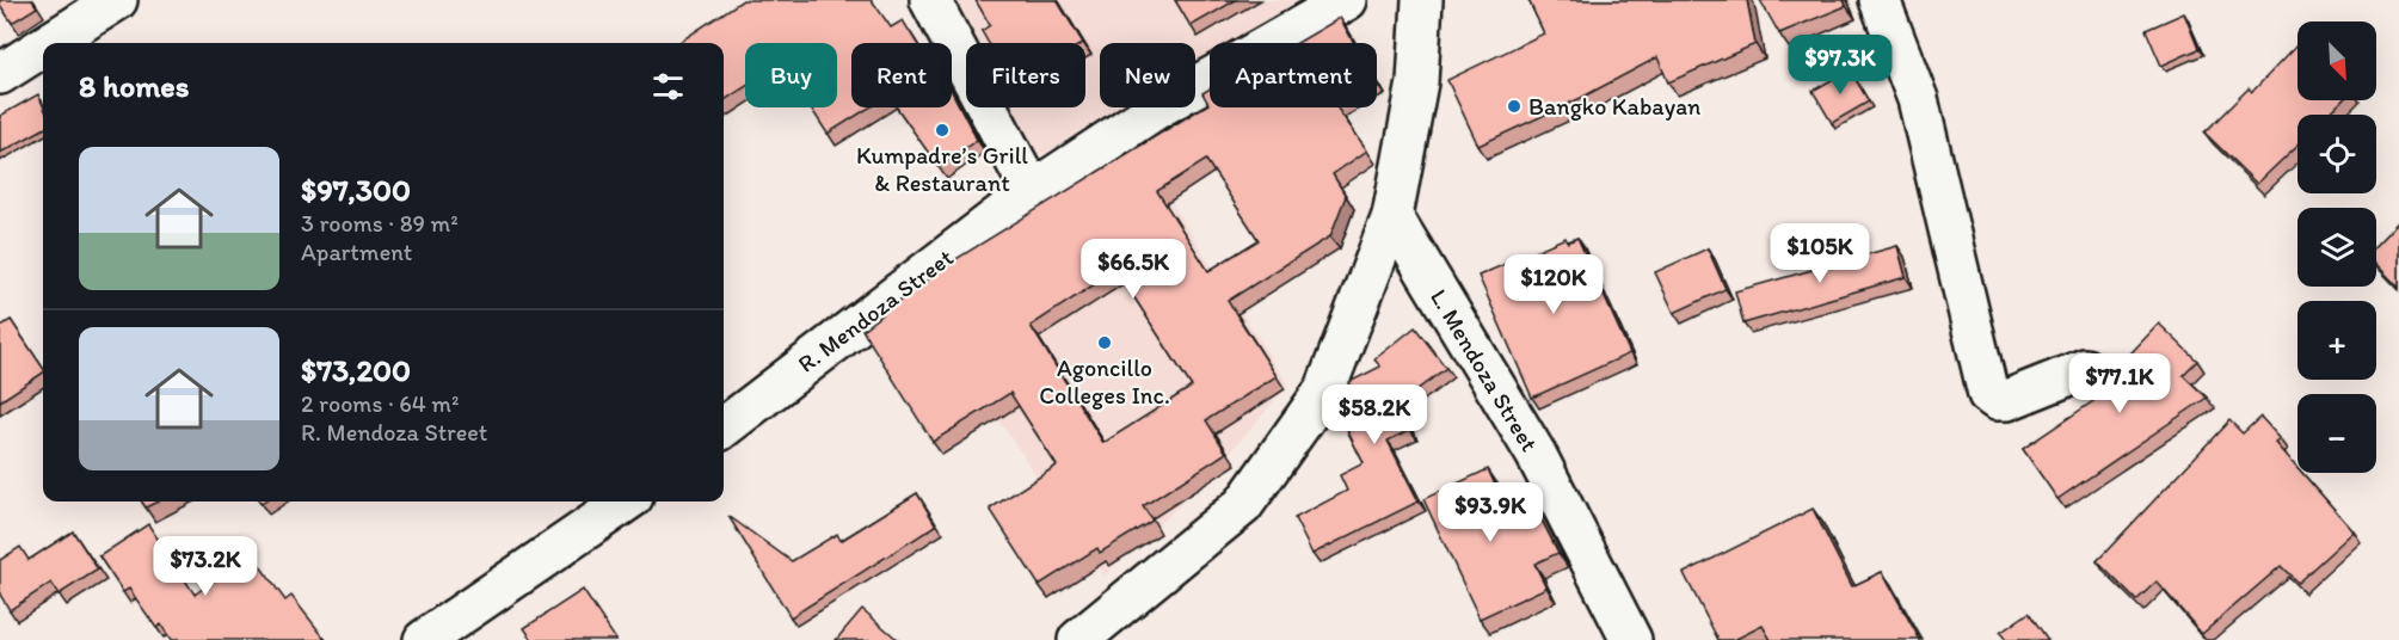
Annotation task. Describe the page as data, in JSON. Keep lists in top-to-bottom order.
{
  "streets": {
    "street": ["R. Mendoza Street", "L. Mendoza Street"]
  },
  "places": ["Bangko Kabayan", "Kumpadre’s Grill & Restaurant", "Agoncillo Colleges Inc."],
  "north": "bottom right",
  "page": {
    "map_buttons": ["+", "−"],
    "price": [
      "$97.3K",
      "$105K",
      "$66.5K",
      "$120K",
      "$77.1K",
      "$58.2K",
      "$93.9K",
      "$73.2K"
    ],
    "chip": [
      "Buy",
      "Rent",
      "Filters",
      "New",
      "Apartment"
    ],
    "heading": "8 homes",
    "list": [
      {
        "name": "$97,300",
        "note": "3 rooms · 89 m² · Apartment"
      },
      {
        "name": "$73,200",
        "note": "2 rooms · 64 m² · R. Mendoza Street"
      }
    ]
  }
}
